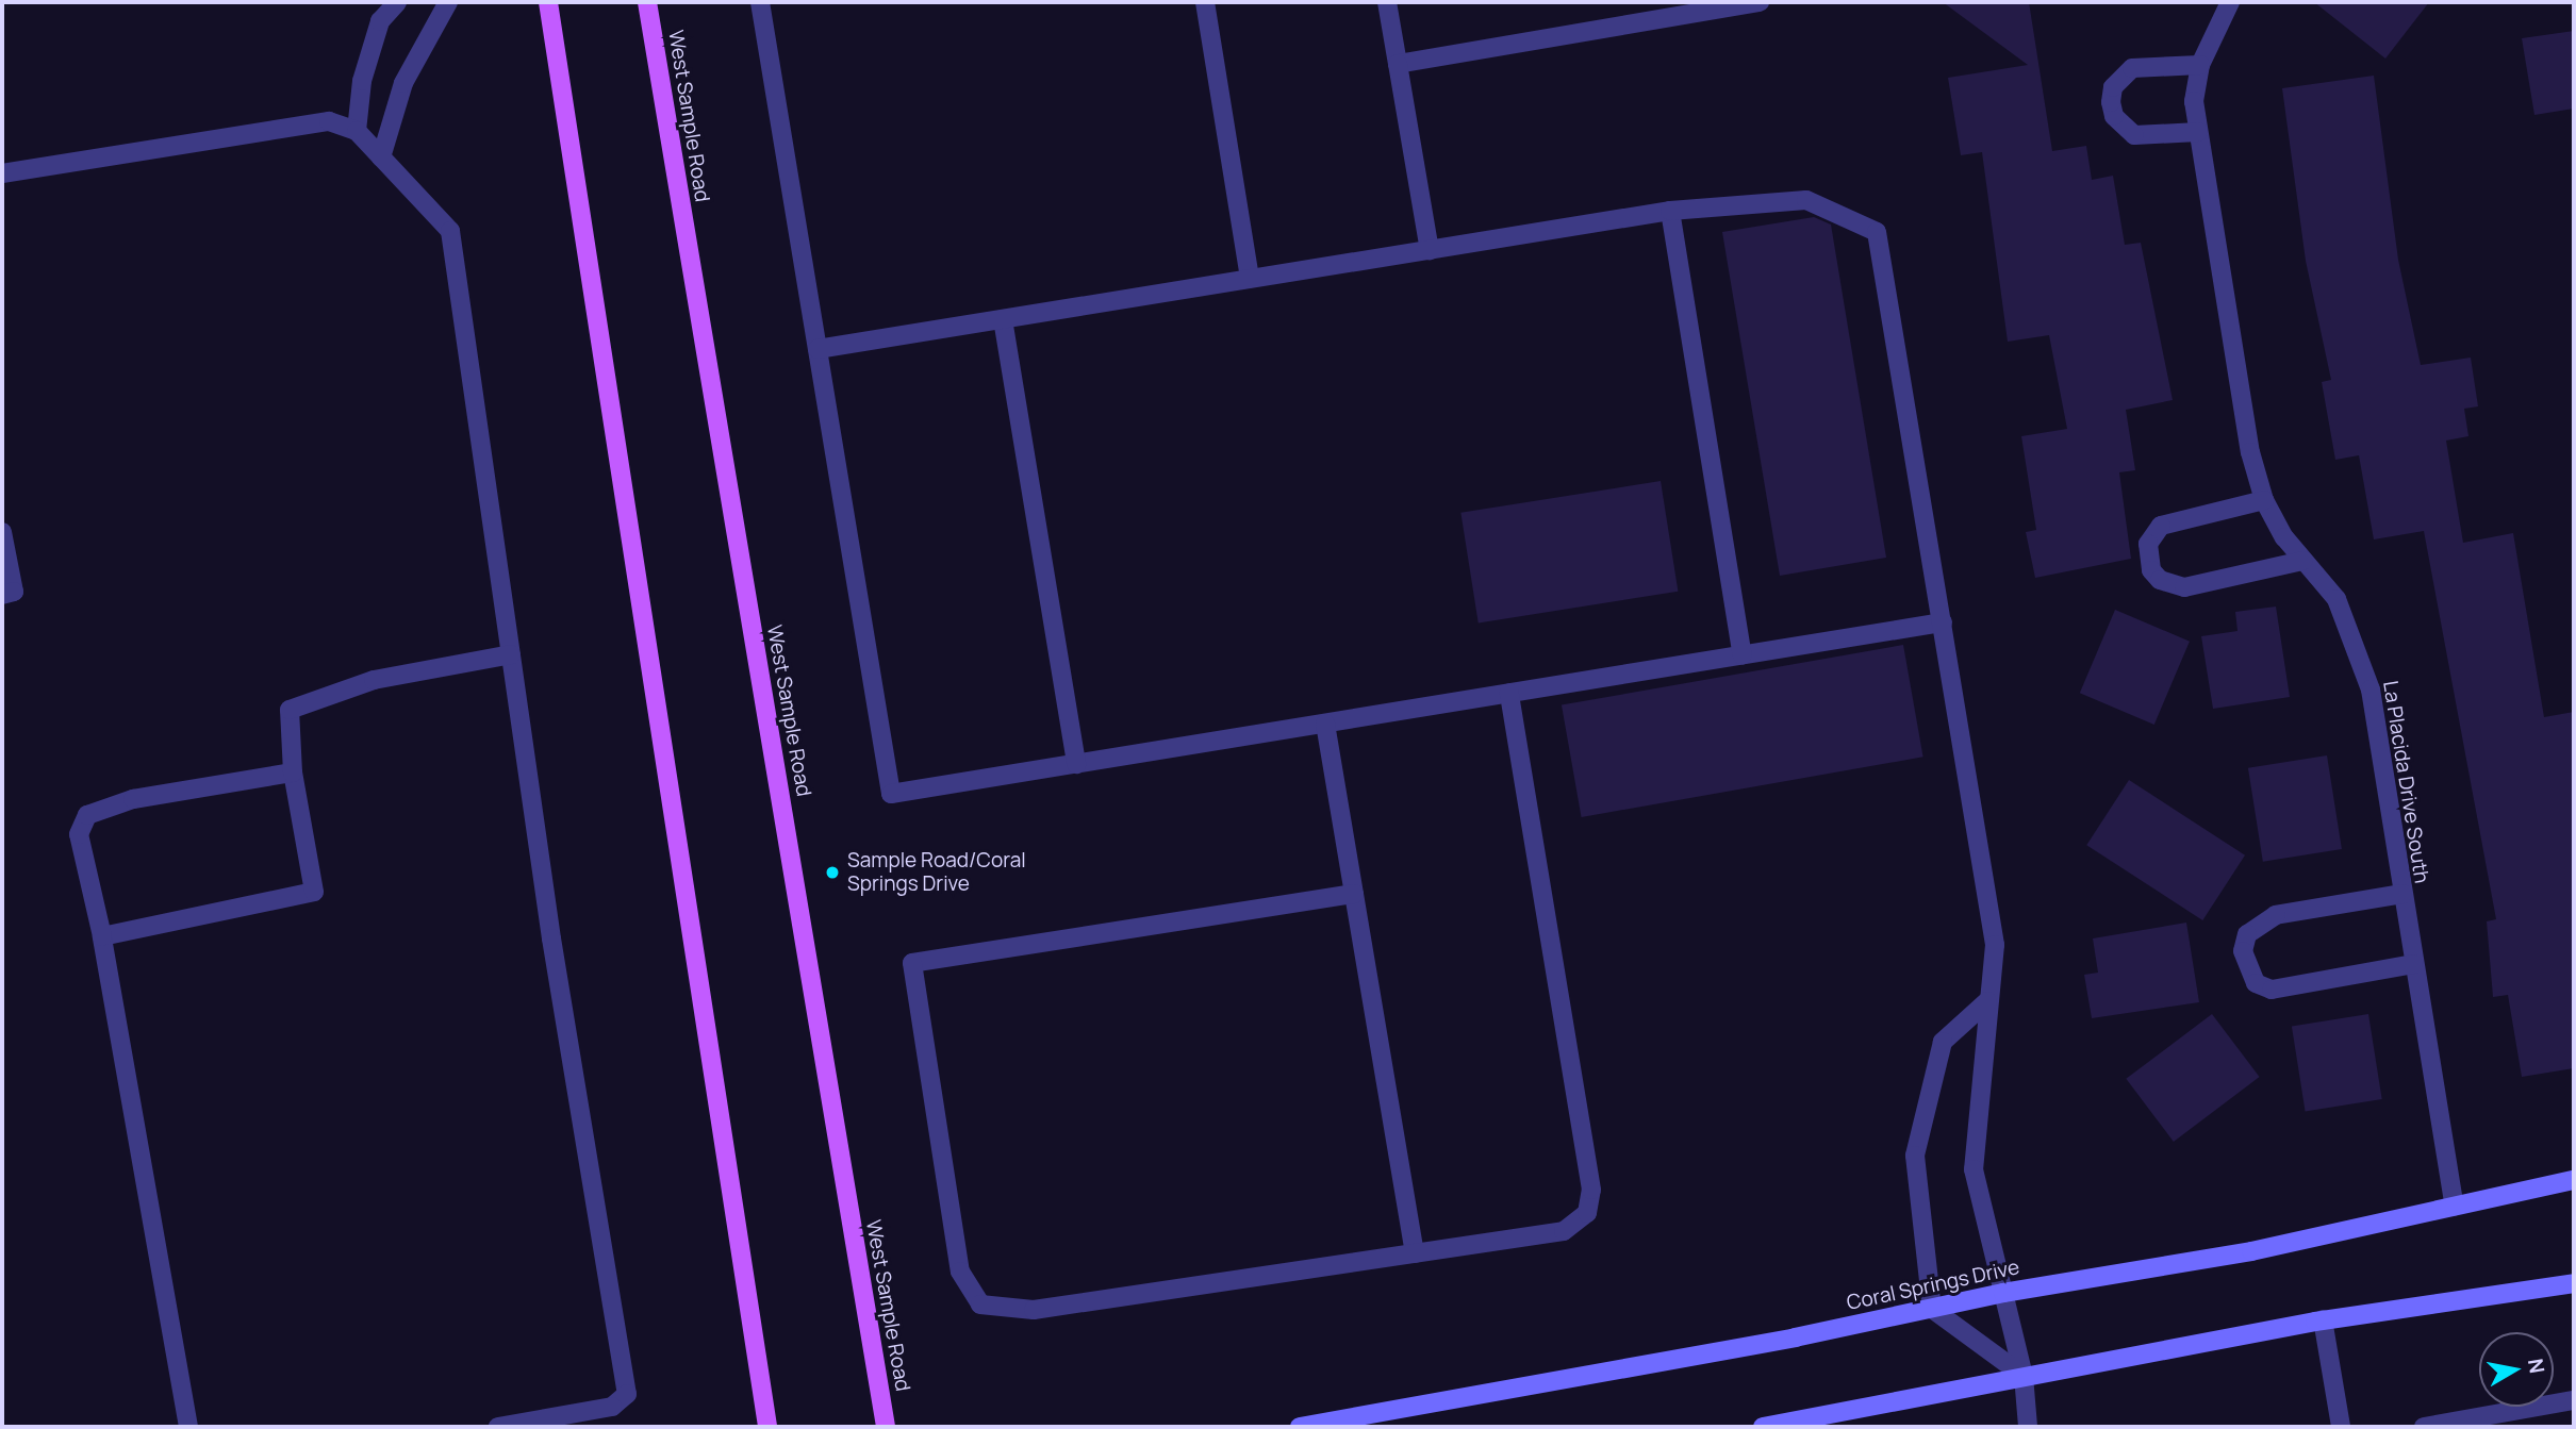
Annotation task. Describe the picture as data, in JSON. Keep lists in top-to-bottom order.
{
  "streets": {
    "main road": ["West Sample Road", "Coral Springs Drive"],
    "street": ["La Placida Drive South"]
  },
  "crossings": [
    ["La Placida Drive South", "Coral Springs Drive"]
  ],
  "places": ["Sample Road/Coral Springs Drive"],
  "north": "right"
}
